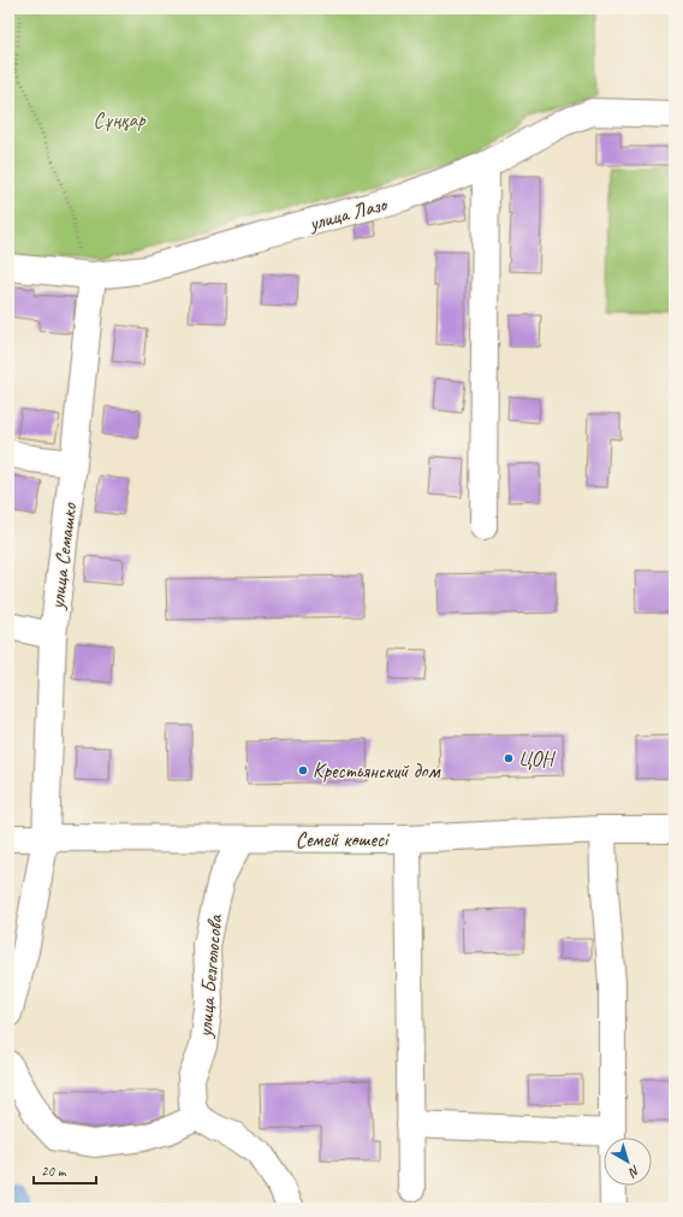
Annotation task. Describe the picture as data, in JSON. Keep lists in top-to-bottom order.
{
  "streets": {
    "street": [
      "улица Лазо",
      "улица Семашко",
      "Семей көшесі",
      "улица Безголосова"
    ]
  },
  "crossings": [
    ["улица Лазо", "улица Семашко"],
    ["улица Семашко", "Семей көшесі"],
    ["Семей көшесі", "улица Безголосова"]
  ],
  "parks": ["Сұңқар"],
  "places": ["ЦОН", "Крестьянский дом"],
  "scale_bar": "20 m",
  "north": "bottom right"
}
